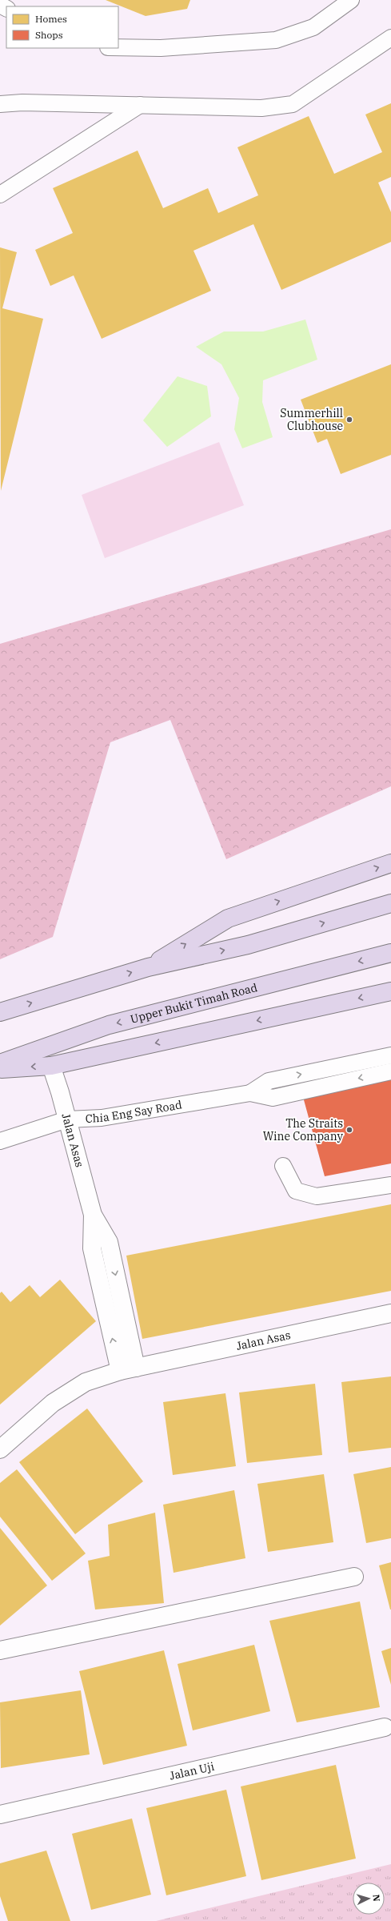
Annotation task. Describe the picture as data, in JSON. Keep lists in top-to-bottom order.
{
  "streets": {
    "highway": ["Upper Bukit Timah Road"],
    "street": ["Jalan Asas", "Jalan Uji"],
    "lane": ["Chia Eng Say Road"]
  },
  "crossings": [
    ["Chia Eng Say Road", "Jalan Asas"]
  ],
  "places": ["Summerhill Clubhouse", "The Straits Wine Company"],
  "legend": ["Homes", "Shops"],
  "north": "right"
}
